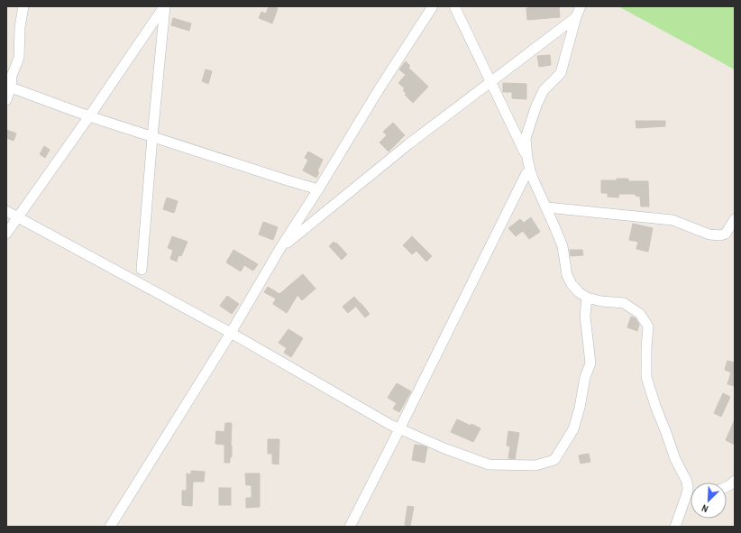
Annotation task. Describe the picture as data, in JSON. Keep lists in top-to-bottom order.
{
  "north": "bottom left"
}
